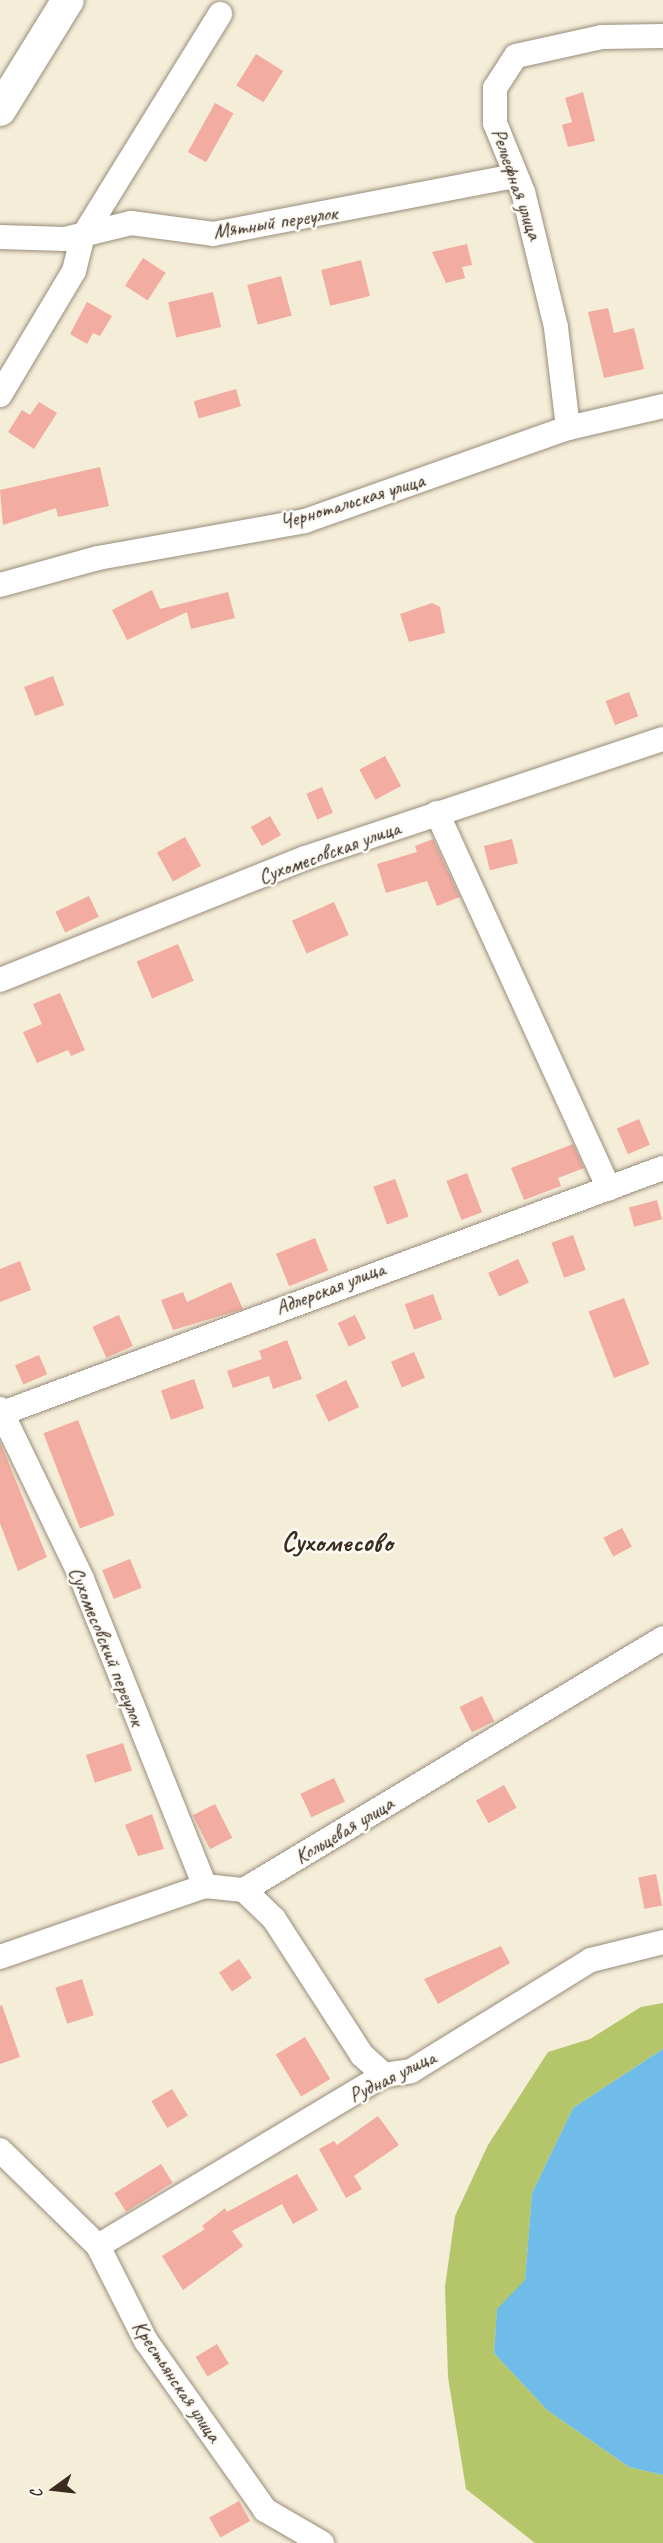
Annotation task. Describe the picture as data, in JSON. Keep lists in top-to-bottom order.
{
  "streets": {
    "street": [
      "Рельефная улица",
      "Мятный переулок",
      "Чернотальская улица",
      "Сухомесовская улица",
      "Адлерская улица",
      "Сухомесовский переулок",
      "Кольцевая улица",
      "Рудная улица",
      "Крестьянская улица"
    ]
  },
  "crossings": [
    ["Рельефная улица", "Мятный переулок"],
    ["Рельефная улица", "Чернотальская улица"],
    ["Адлерская улица", "Сухомесовский переулок"],
    ["Рудная улица", "Крестьянская улица"]
  ],
  "districts": ["Сухомесово"],
  "north": "left"
}
